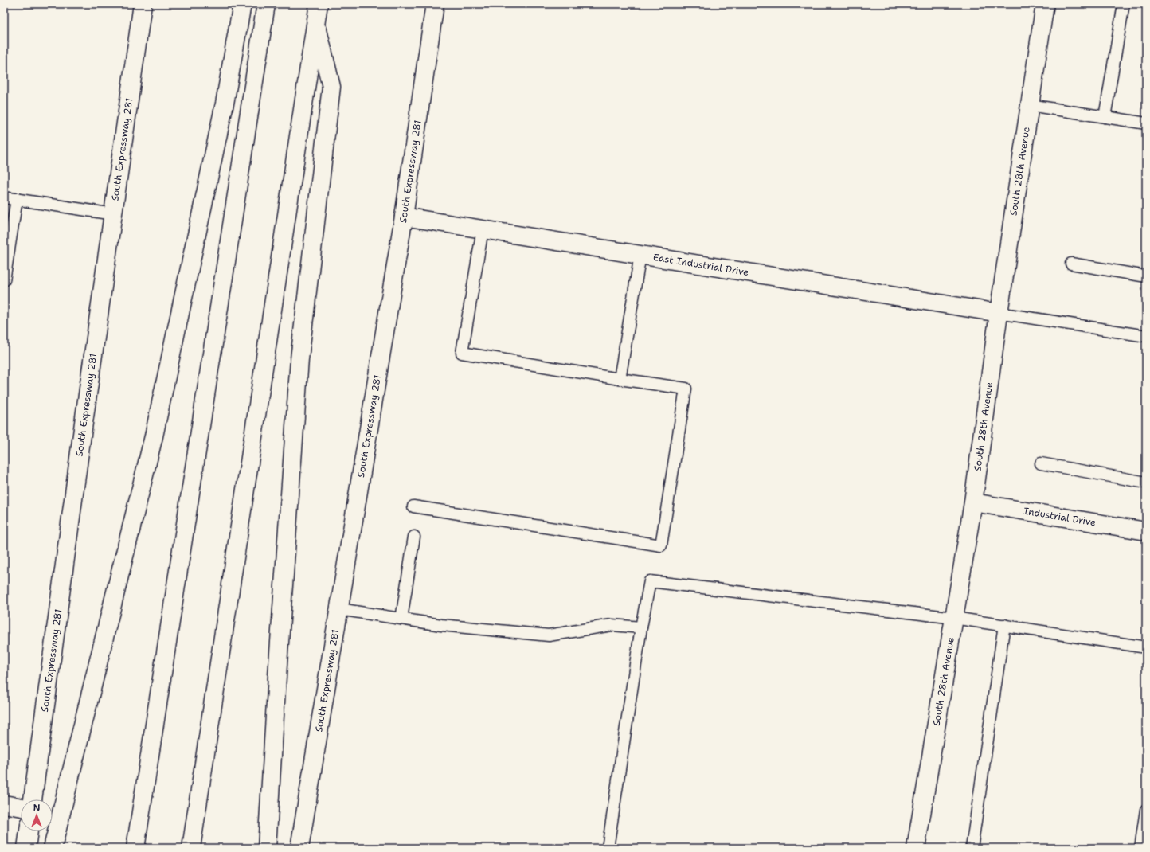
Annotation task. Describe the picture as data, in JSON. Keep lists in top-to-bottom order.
{
  "streets": {
    "main road": [
      "South Expressway 281",
      "South 28th Avenue",
      "East Industrial Drive",
      "Industrial Drive"
    ]
  },
  "crossings": [
    ["South Expressway 281", "East Industrial Drive"],
    ["South 28th Avenue", "East Industrial Drive"],
    ["South 28th Avenue", "Industrial Drive"]
  ],
  "north": "top"
}
